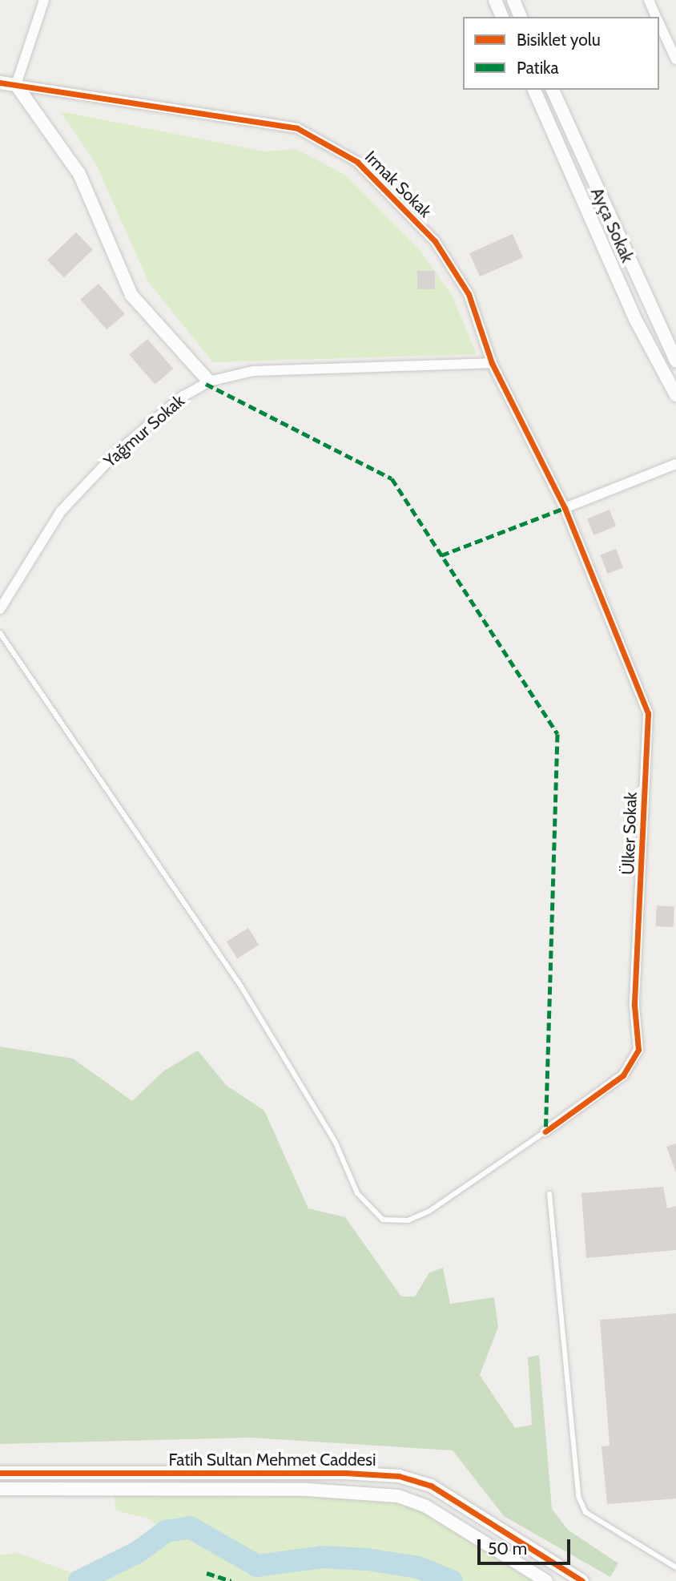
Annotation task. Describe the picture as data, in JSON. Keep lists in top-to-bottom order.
{
  "streets": {
    "street": [
      "Irmak Sokak",
      "Ayça Sokak",
      "Yağmur Sokak",
      "Ülker Sokak",
      "Fatih Sultan Mehmet Caddesi"
    ]
  },
  "crossings": [
    ["Irmak Sokak", "Yağmur Sokak"],
    ["Irmak Sokak", "Ülker Sokak"]
  ],
  "legend": ["Bisiklet yolu", "Patika"],
  "scale_bar": "50 m"
}
